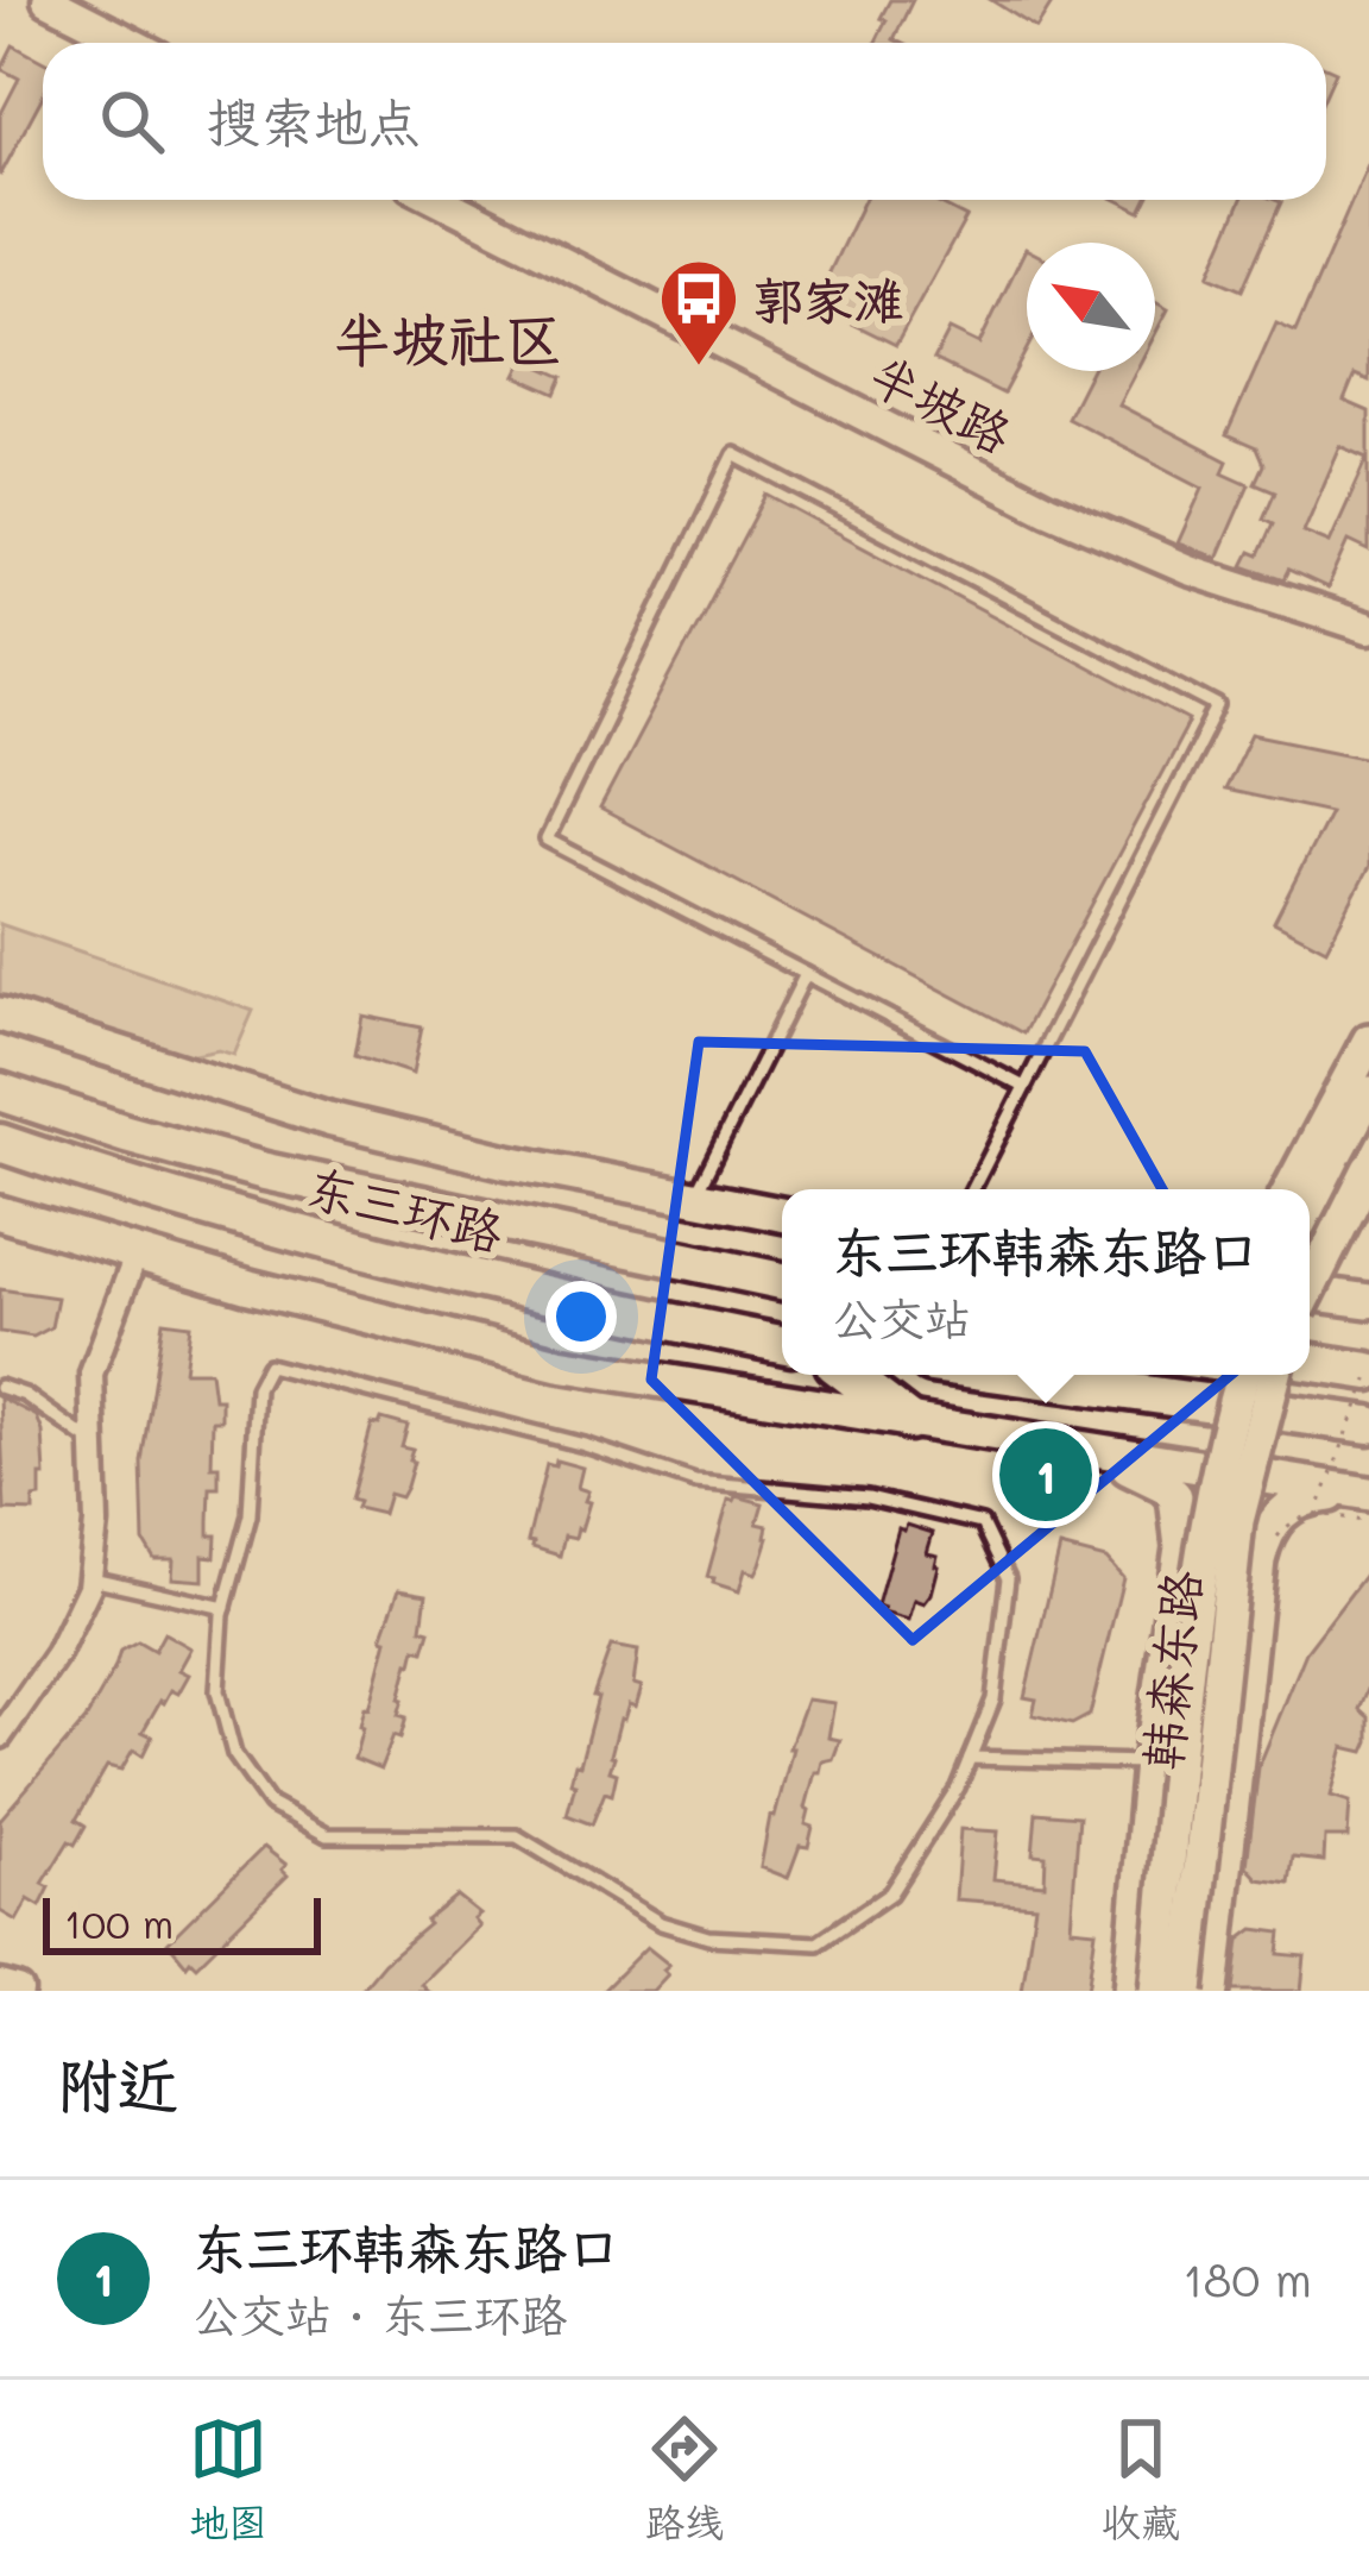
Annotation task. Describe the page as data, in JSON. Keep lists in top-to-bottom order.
{
  "streets": {
    "highway": ["东三环路"],
    "main road": ["韩森东路"],
    "street": ["半坡路"]
  },
  "districts": ["半坡社区"],
  "places": {
    "bus stop": ["郭家滩"]
  },
  "scale_bar": "100 m",
  "north": "top left",
  "page": {
    "search": "搜索地点",
    "popup": ["东三环韩森东路口", "公交站"],
    "pins": "1",
    "scale": "100 m",
    "heading": "附近",
    "list": [
      {
        "mark": "1",
        "name": "东三环韩森东路口",
        "note": "公交站 · 东三环路",
        "value": "180 m"
      }
    ],
    "nav": ["地图", "路线", "收藏"]
  }
}
